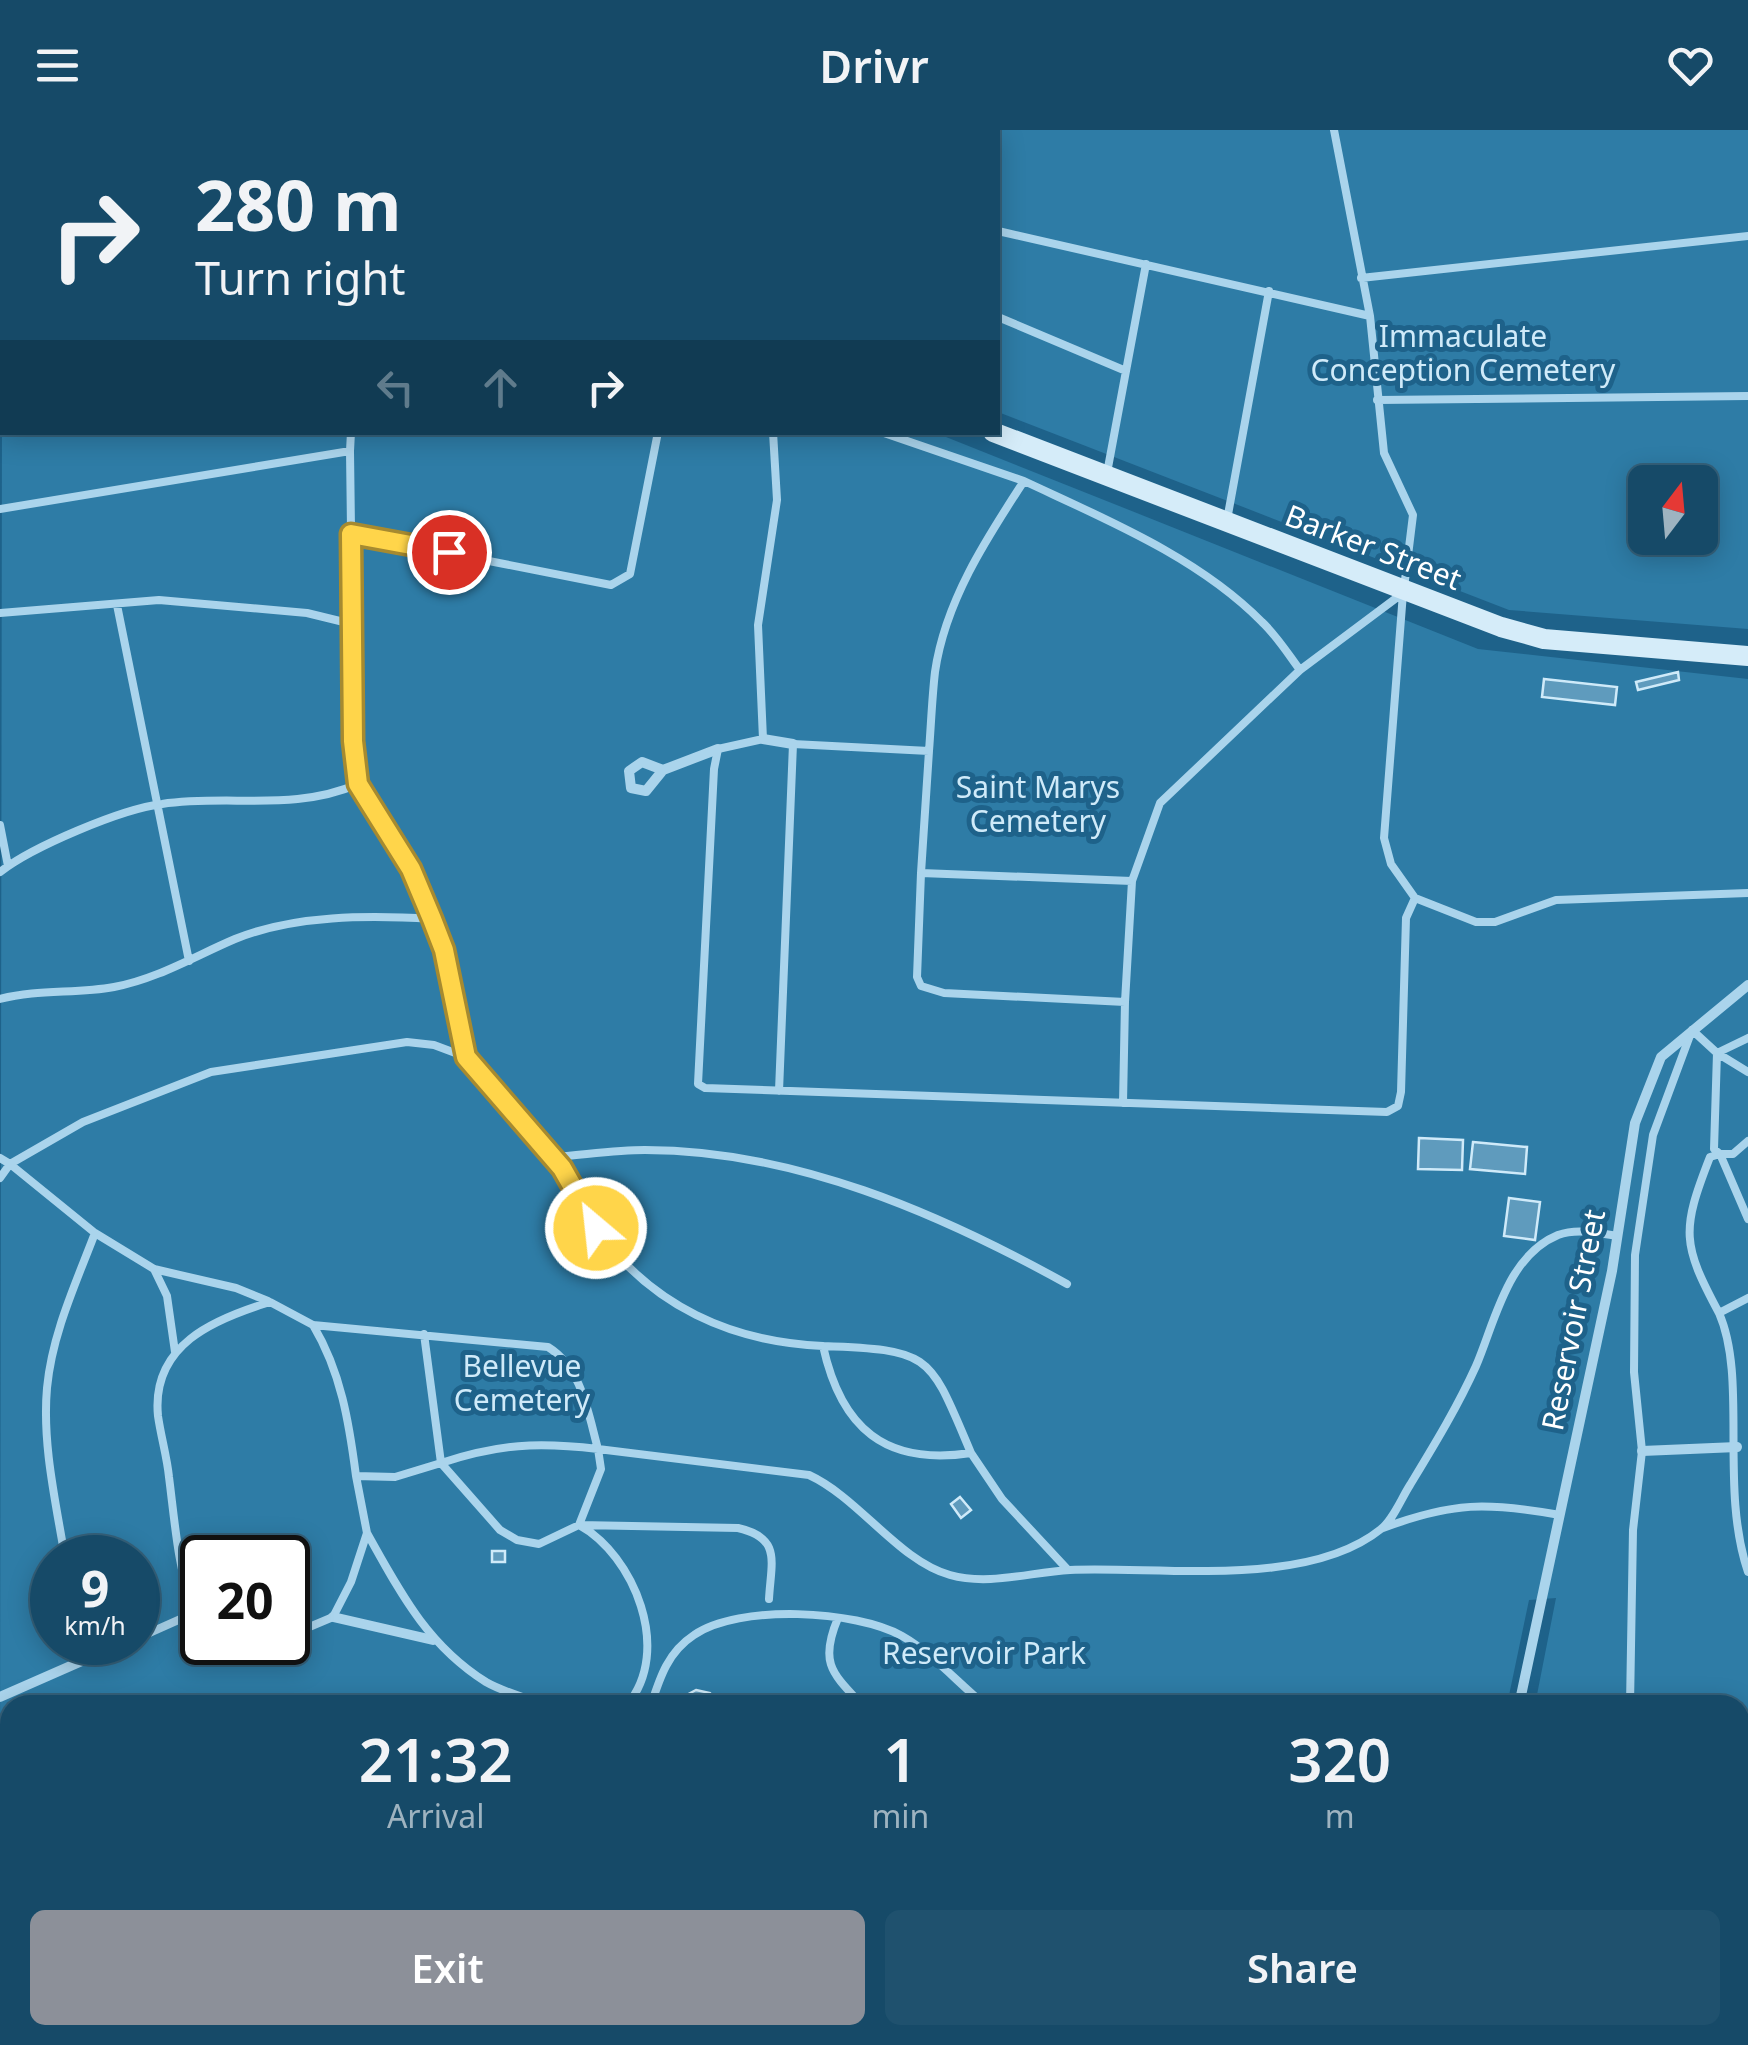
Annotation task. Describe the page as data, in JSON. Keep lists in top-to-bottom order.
{
  "streets": {
    "main road": ["Barker Street"],
    "street": ["Reservoir Street"]
  },
  "parks": [
    "Immaculate Conception Cemetery",
    "Saint Marys Cemetery",
    "Bellevue Cemetery",
    "Reservoir Park"
  ],
  "north": "top",
  "page": {
    "header": "Drivr",
    "turn": ["280 m", "Turn right"],
    "speed": "9 km/h",
    "limit": "20",
    "eta": [
      "21:32",
      "Arrival",
      "1",
      "min",
      "320",
      "m"
    ],
    "buttons": ["Exit", "Share"]
  }
}
